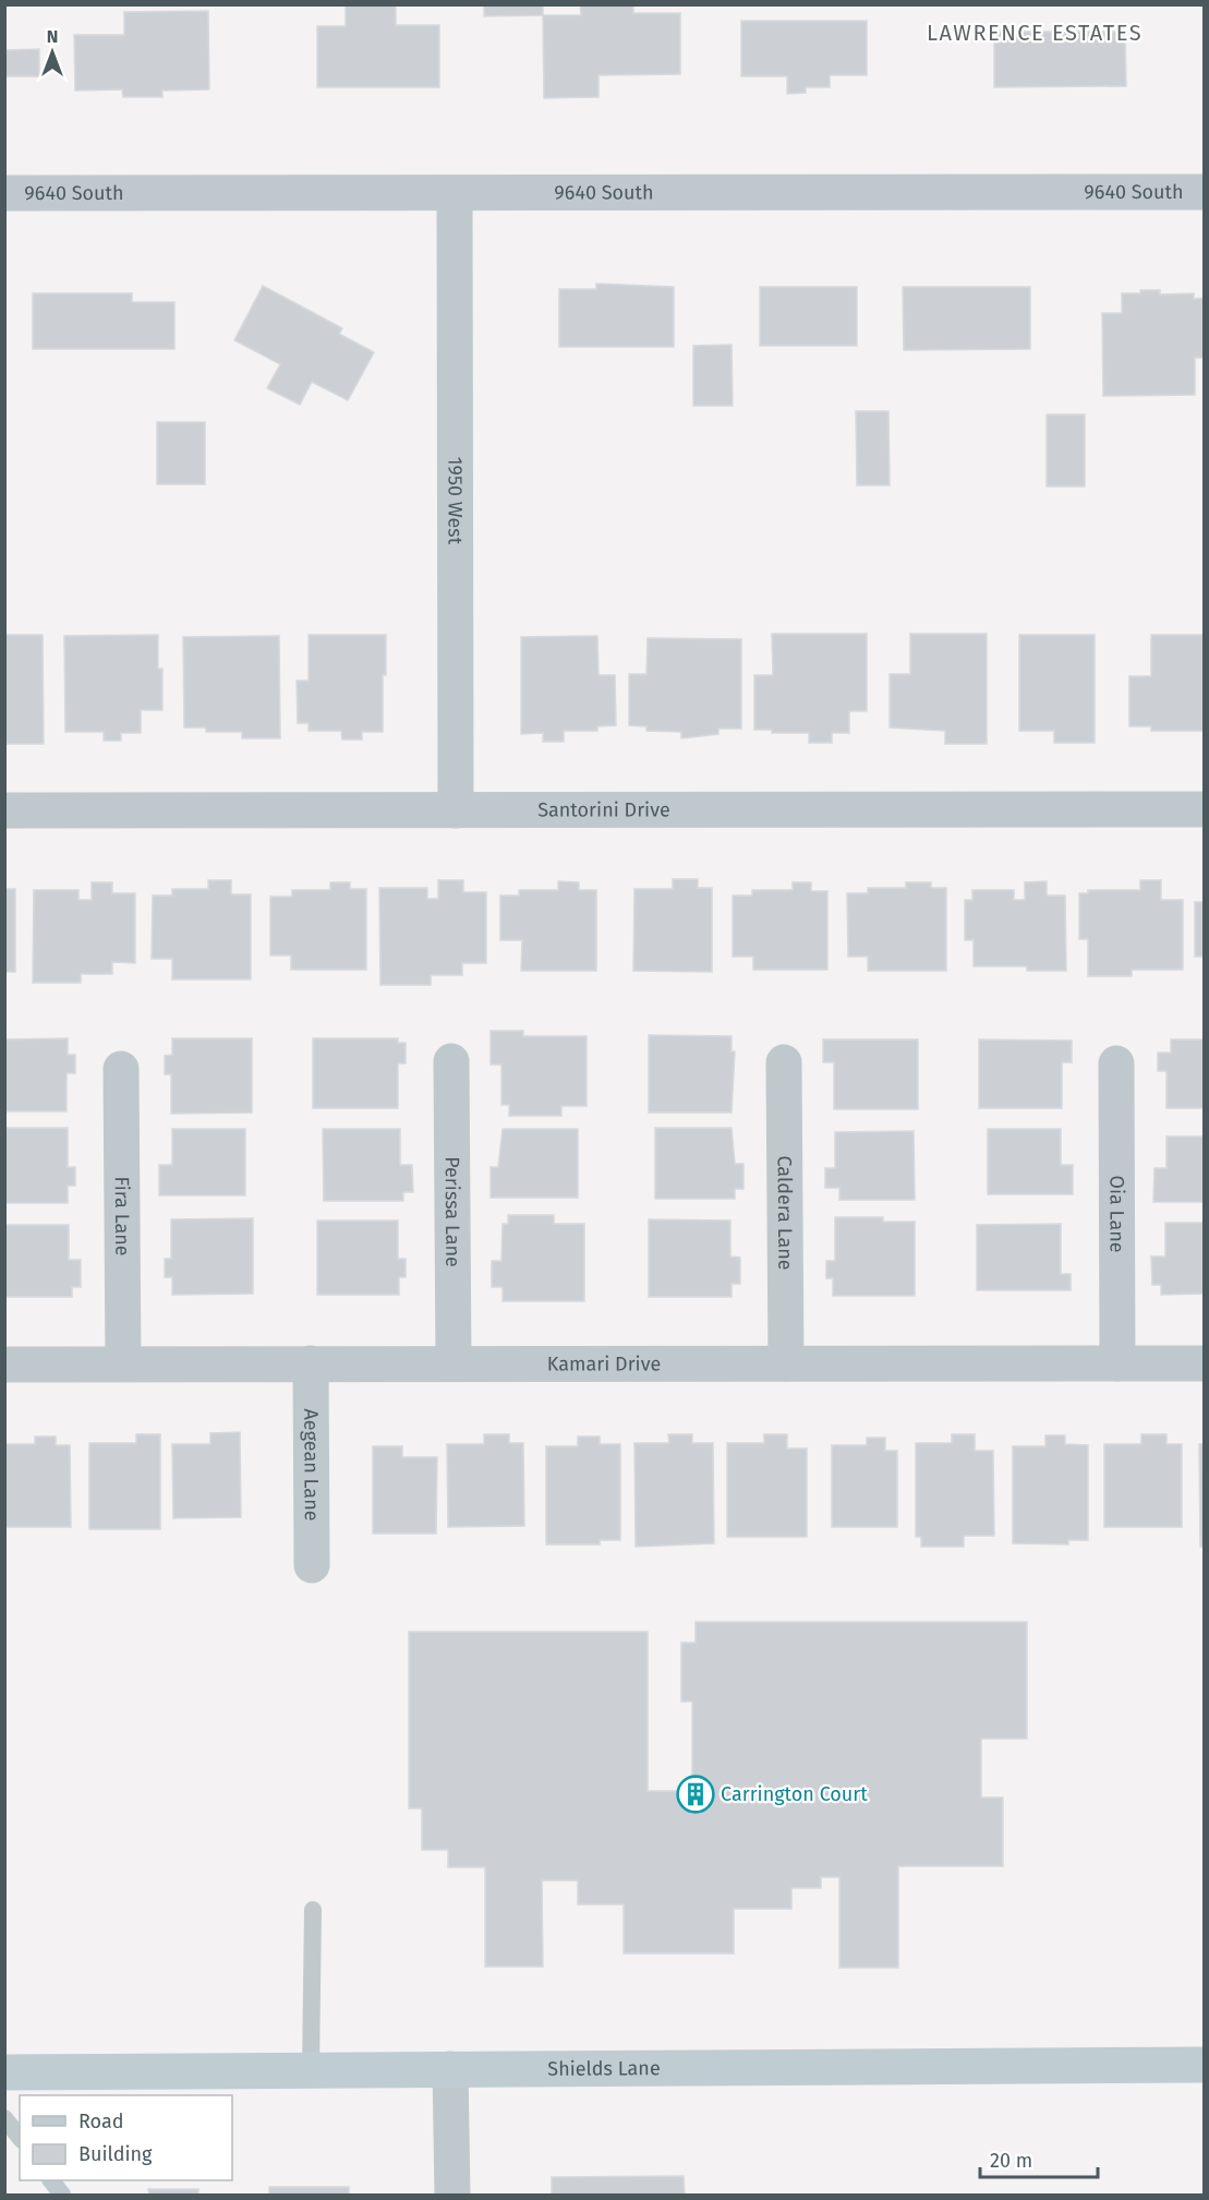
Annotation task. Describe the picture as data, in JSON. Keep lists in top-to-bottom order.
{
  "streets": {
    "main road": ["Shields Lane"],
    "street": [
      "9640 South",
      "1950 West",
      "Santorini Drive",
      "Perissa Lane",
      "Caldera Lane",
      "Oia Lane",
      "Fira Lane",
      "Kamari Drive",
      "Aegean Lane"
    ]
  },
  "crossings": [
    ["9640 South", "1950 West"],
    ["1950 West", "Santorini Drive"],
    ["Perissa Lane", "Kamari Drive"],
    ["Caldera Lane", "Kamari Drive"],
    ["Oia Lane", "Kamari Drive"],
    ["Fira Lane", "Kamari Drive"],
    ["Kamari Drive", "Aegean Lane"]
  ],
  "districts": ["LAWRENCE ESTATES"],
  "places": {
    "building": ["Carrington Court"]
  },
  "legend": ["Road", "Building"],
  "scale_bar": "20 m",
  "north": "top"
}
